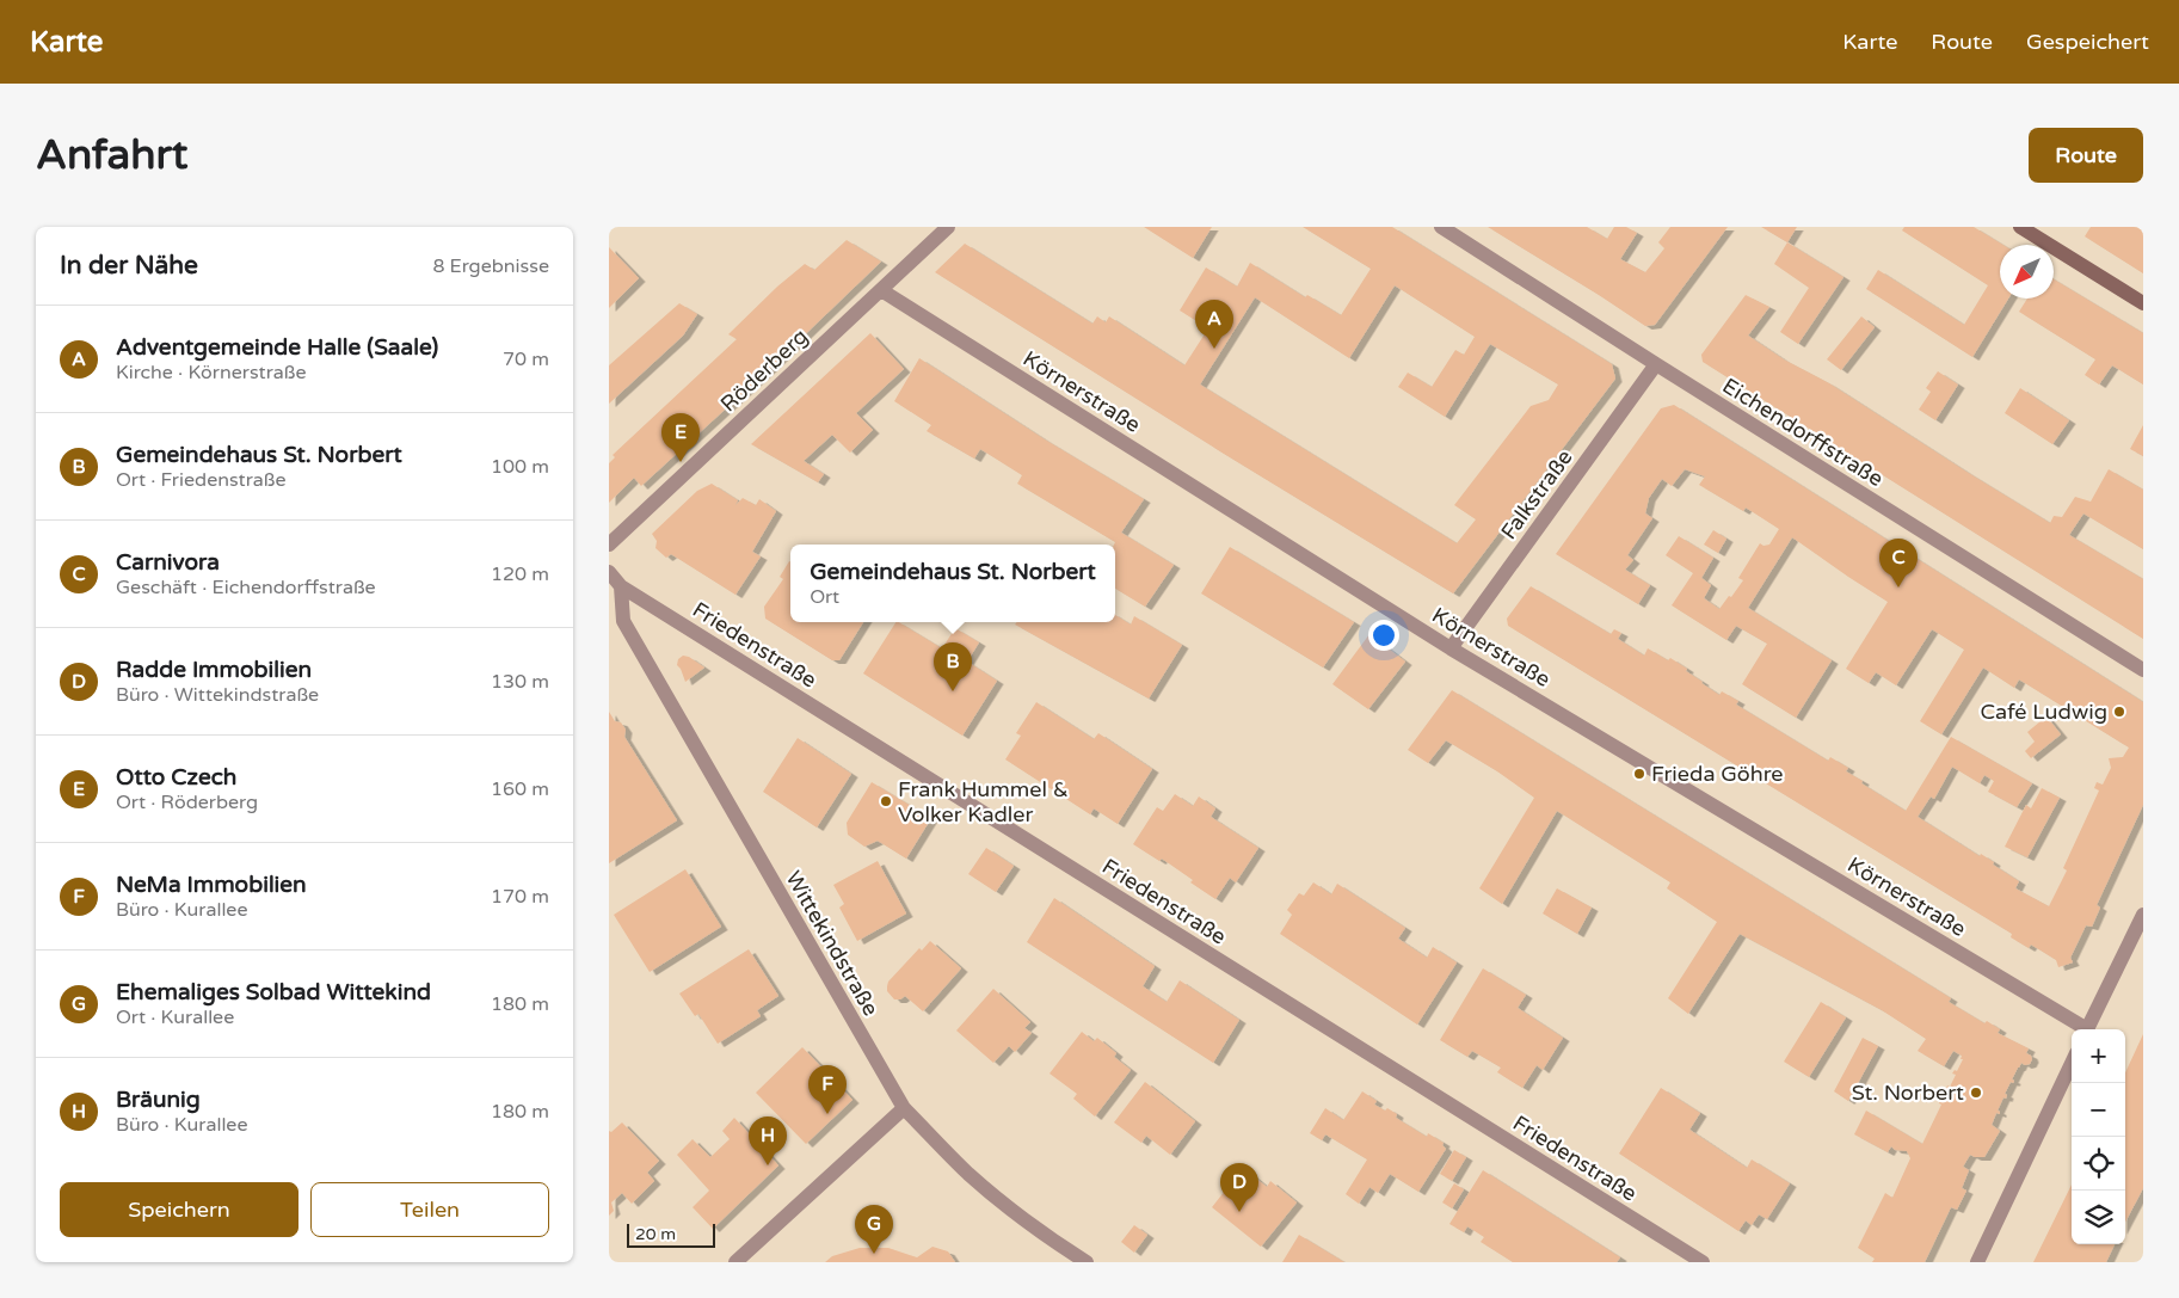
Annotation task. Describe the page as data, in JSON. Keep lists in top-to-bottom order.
{
  "streets": {
    "street": [
      "Röderberg",
      "Körnerstraße",
      "Eichendorffstraße",
      "Falkstraße",
      "Friedenstraße",
      "Wittekindstraße"
    ]
  },
  "crossings": [
    ["Röderberg", "Körnerstraße"],
    ["Körnerstraße", "Falkstraße"],
    ["Eichendorffstraße", "Falkstraße"],
    ["Friedenstraße", "Wittekindstraße"]
  ],
  "places": [
    "Café Ludwig",
    "Frieda Göhre",
    "Frank Hummel & Volker Kadler",
    "St. Norbert"
  ],
  "scale_bar": "20 m",
  "north": "bottom left",
  "page": {
    "header": "Karte",
    "nav": ["Karte", "Route", "Gespeichert"],
    "buttons": [
      "Route",
      ["Speichern", "Teilen"]
    ],
    "title": "Anfahrt",
    "heading": ["In der Nähe", "8 Ergebnisse"],
    "pins": [
      "A",
      "E",
      "C",
      "B",
      "F",
      "H",
      "D",
      "G"
    ],
    "list": [
      {
        "mark": "A",
        "name": "Adventgemeinde Halle (Saale)",
        "note": "Kirche · Körnerstraße",
        "value": "70 m"
      },
      {
        "mark": "B",
        "name": "Gemeindehaus St. Norbert",
        "note": "Ort · Friedenstraße",
        "value": "100 m"
      },
      {
        "mark": "C",
        "name": "Carnivora",
        "note": "Geschäft · Eichendorffstraße",
        "value": "120 m"
      },
      {
        "mark": "D",
        "name": "Radde Immobilien",
        "note": "Büro · Wittekindstraße",
        "value": "130 m"
      },
      {
        "mark": "E",
        "name": "Otto Czech",
        "note": "Ort · Röderberg",
        "value": "160 m"
      },
      {
        "mark": "F",
        "name": "NeMa Immobilien",
        "note": "Büro · Kurallee",
        "value": "170 m"
      },
      {
        "mark": "G",
        "name": "Ehemaliges Solbad Wittekind",
        "note": "Ort · Kurallee",
        "value": "180 m"
      },
      {
        "mark": "H",
        "name": "Bräunig",
        "note": "Büro · Kurallee",
        "value": "180 m"
      }
    ],
    "popup": ["Gemeindehaus St. Norbert", "Ort"],
    "map_buttons": ["+", "−"],
    "scale": "20 m"
  }
}
